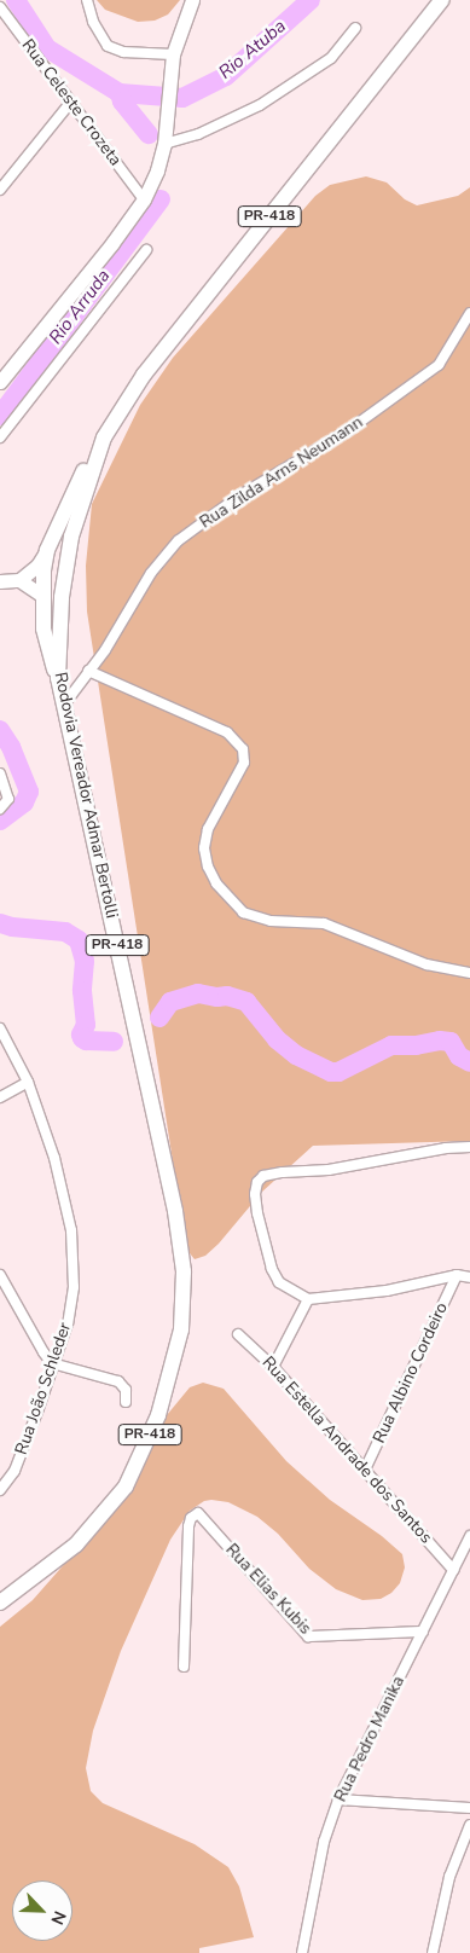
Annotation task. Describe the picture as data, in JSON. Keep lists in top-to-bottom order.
{
  "streets": {
    "highway": ["PR-418", "Rodovia Vereador Admar Bertolli"],
    "street": [
      "Rua Celeste Crozeta",
      "Rua Zilda Arns Neumann",
      "Rua Albino Cordeiro",
      "Rua João Schleder",
      "Rua Estella Andrade dos Santos",
      "Rua Elias Kubis",
      "Rua Pedro Manika"
    ]
  },
  "crossings": [
    ["Rua Zilda Arns Neumann", "Rodovia Vereador Admar Bertolli"],
    ["Rua Albino Cordeiro", "Rua Estella Andrade dos Santos"],
    ["Rua Estella Andrade dos Santos", "Rua Pedro Manika"],
    ["Rua Elias Kubis", "Rua Pedro Manika"]
  ],
  "water": ["Rio Atuba", "Rio Arruda"],
  "north": "bottom right"
}
